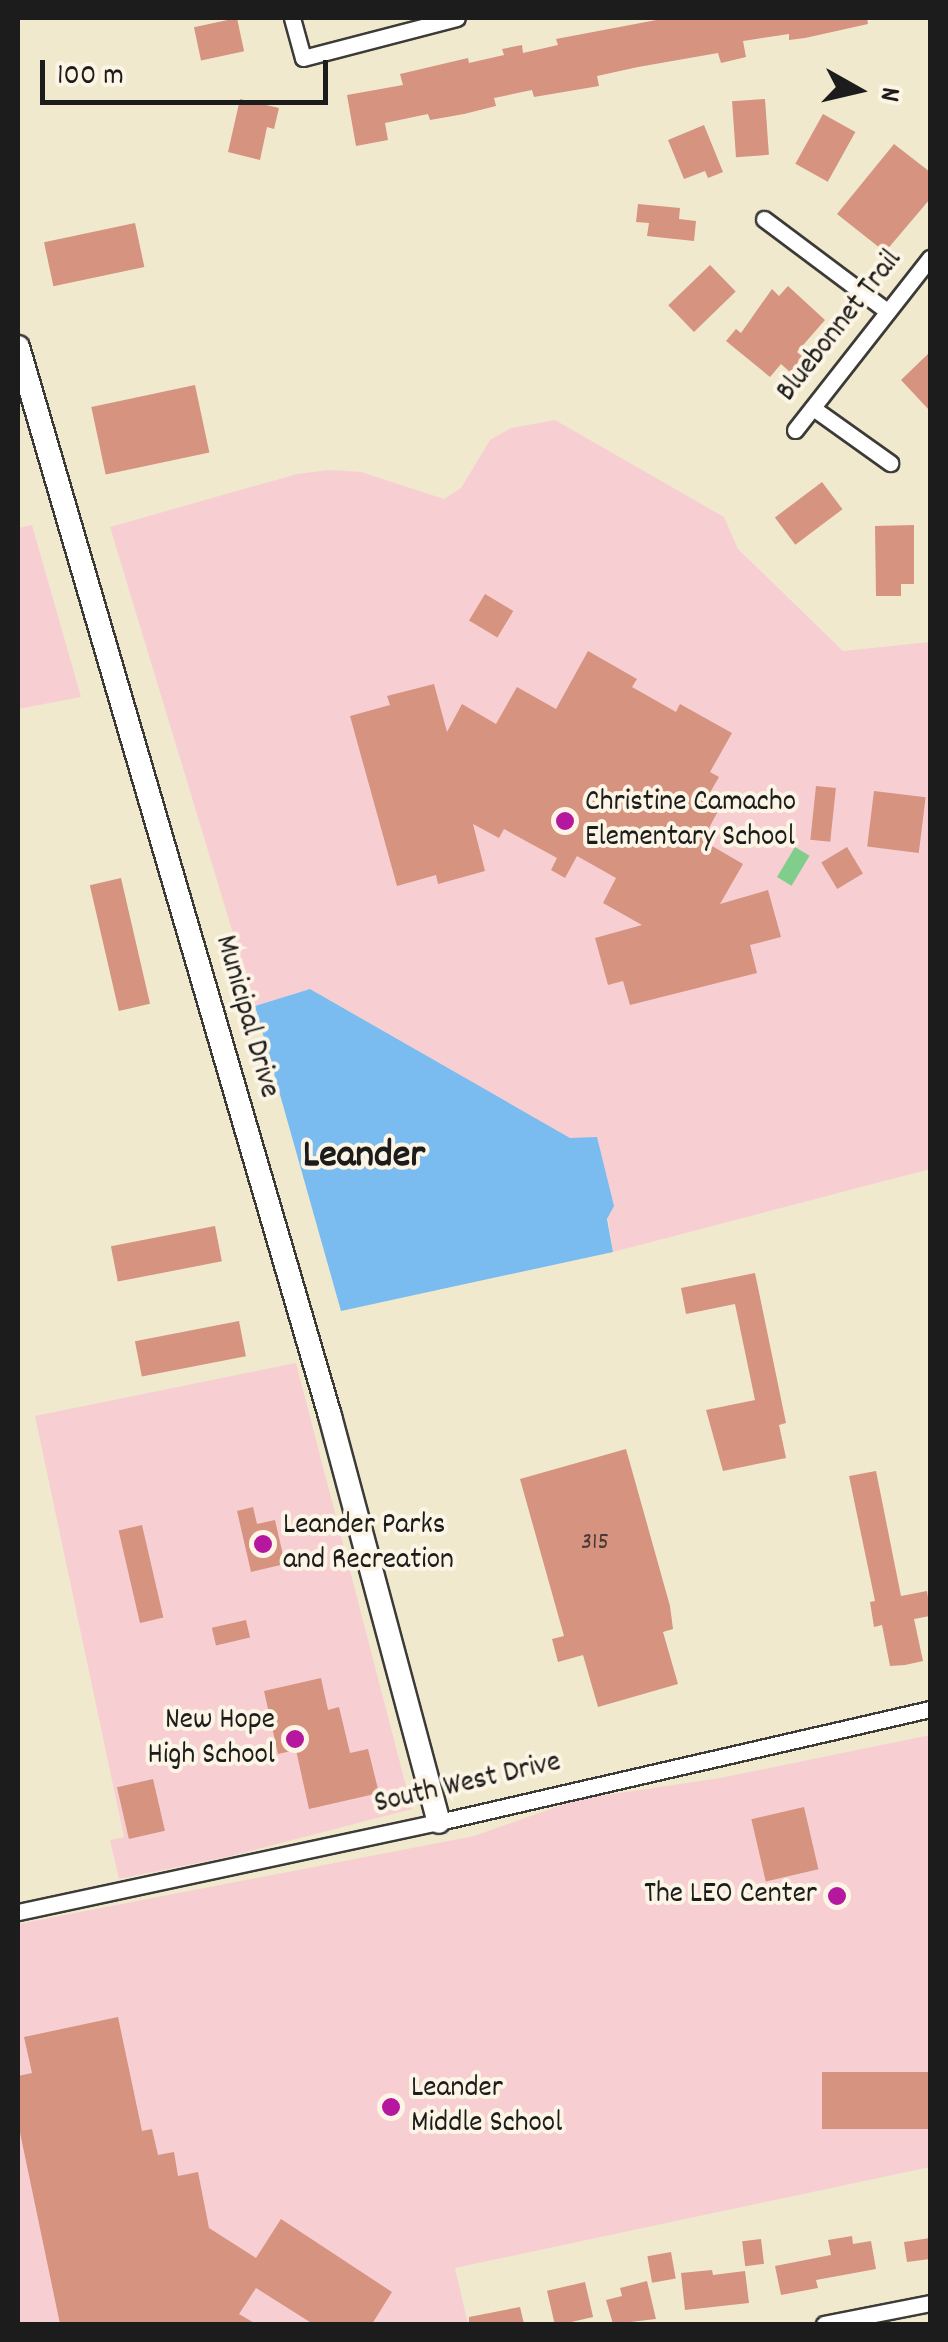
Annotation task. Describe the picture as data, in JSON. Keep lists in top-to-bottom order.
{
  "streets": {
    "street": ["Bluebonnet Trail", "Municipal Drive", "South West Drive"]
  },
  "crossings": [
    ["Municipal Drive", "South West Drive"]
  ],
  "districts": ["Leander"],
  "places": [
    "Christine Camacho Elementary School",
    "Leander Parks and Recreation",
    "New Hope High School",
    "The LEO Center",
    "Leander Middle School"
  ],
  "house_numbers": ["315"],
  "scale_bar": "100 m",
  "north": "right"
}
